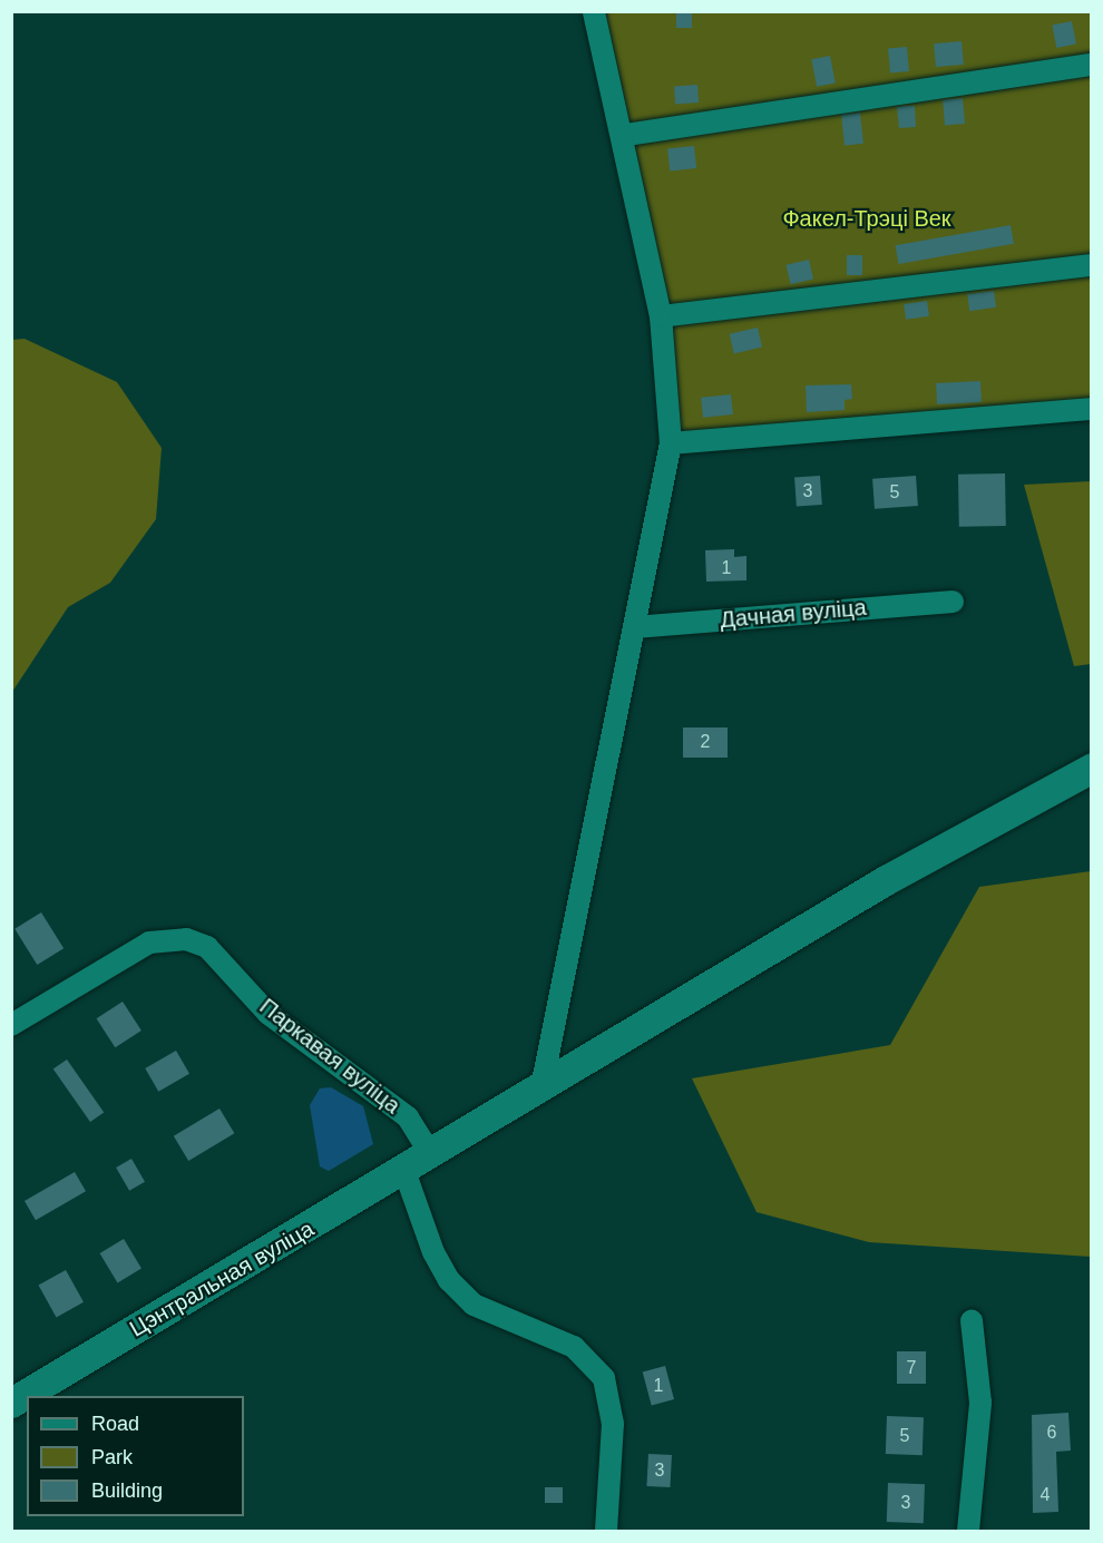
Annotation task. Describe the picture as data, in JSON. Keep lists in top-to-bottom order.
{
  "streets": {
    "street": ["Дачная вуліца", "Паркавая вуліца", "Цэнтральная вуліца"]
  },
  "crossings": [
    ["Паркавая вуліца", "Цэнтральная вуліца"]
  ],
  "parks": ["Факел-Трэці Век"],
  "house_numbers": [
    "3",
    "5",
    "1",
    "2",
    "7",
    "1",
    "6",
    "5",
    "3",
    "4",
    "3"
  ],
  "legend": ["Road", "Park", "Building"]
}
